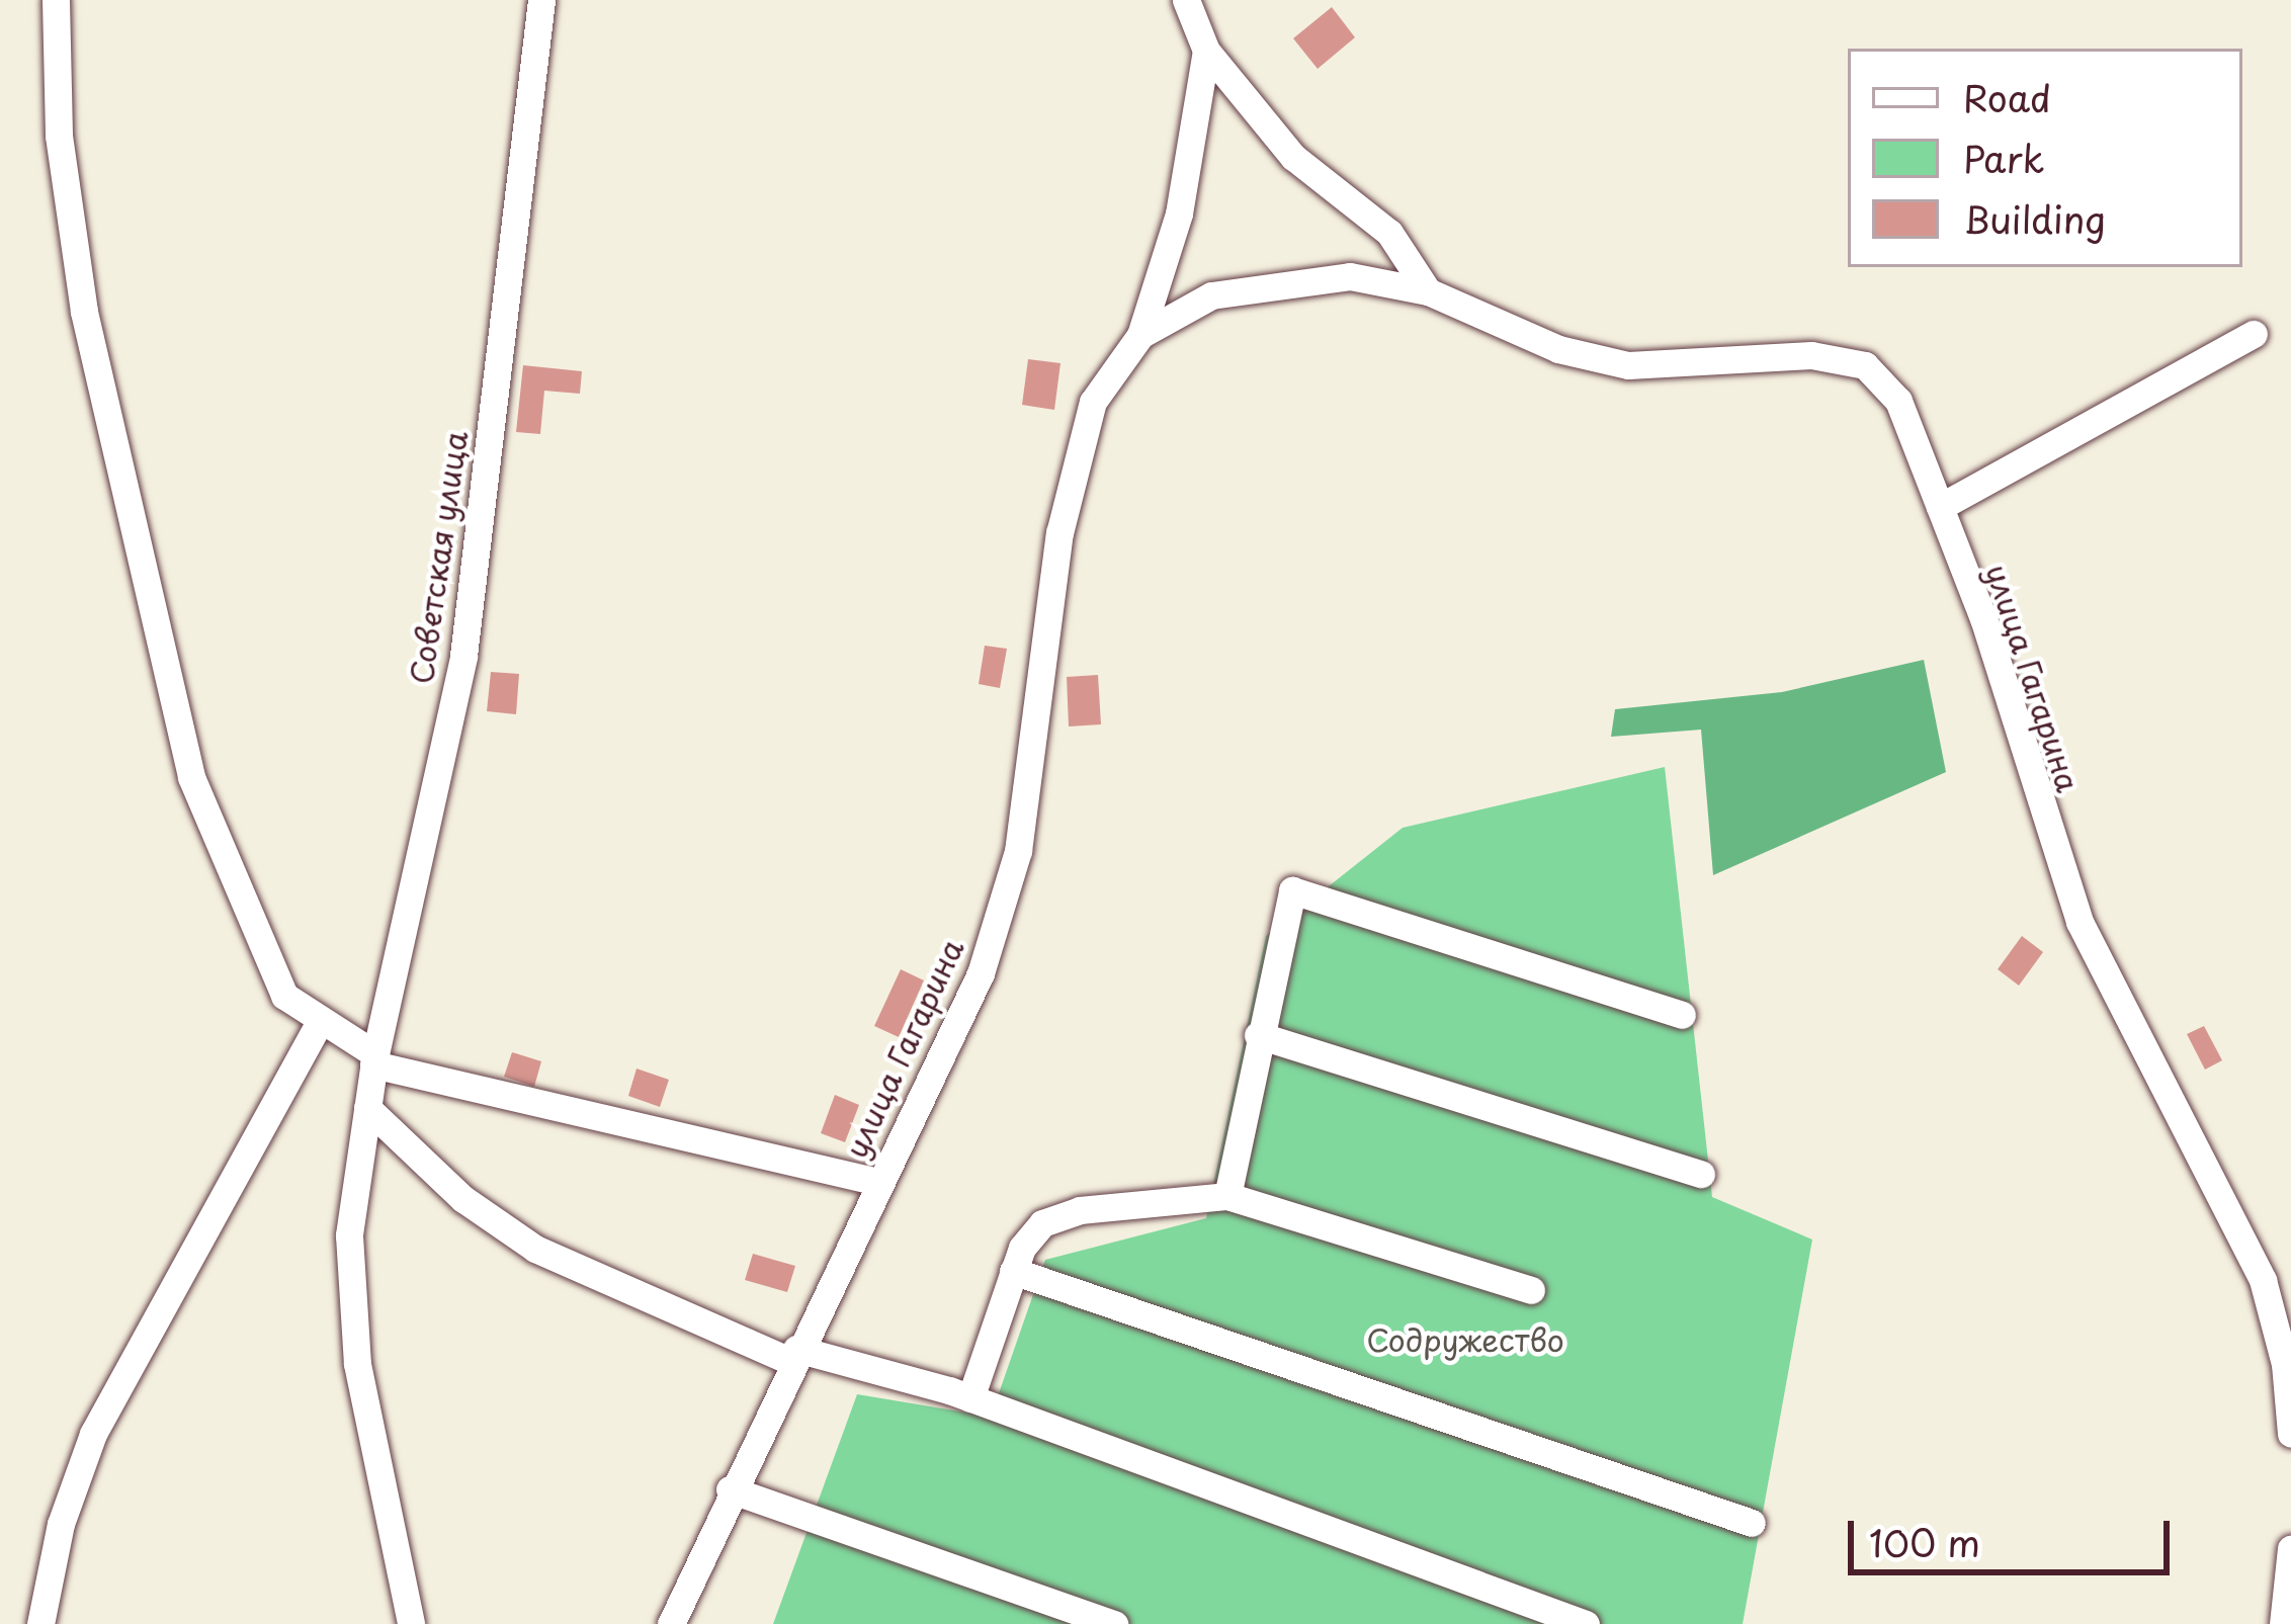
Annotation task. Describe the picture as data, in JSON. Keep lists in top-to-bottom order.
{
  "streets": {
    "street": ["Советская улица", "улица Гагарина"]
  },
  "parks": ["Содружество"],
  "legend": ["Road", "Park", "Building"],
  "scale_bar": "100 m"
}
